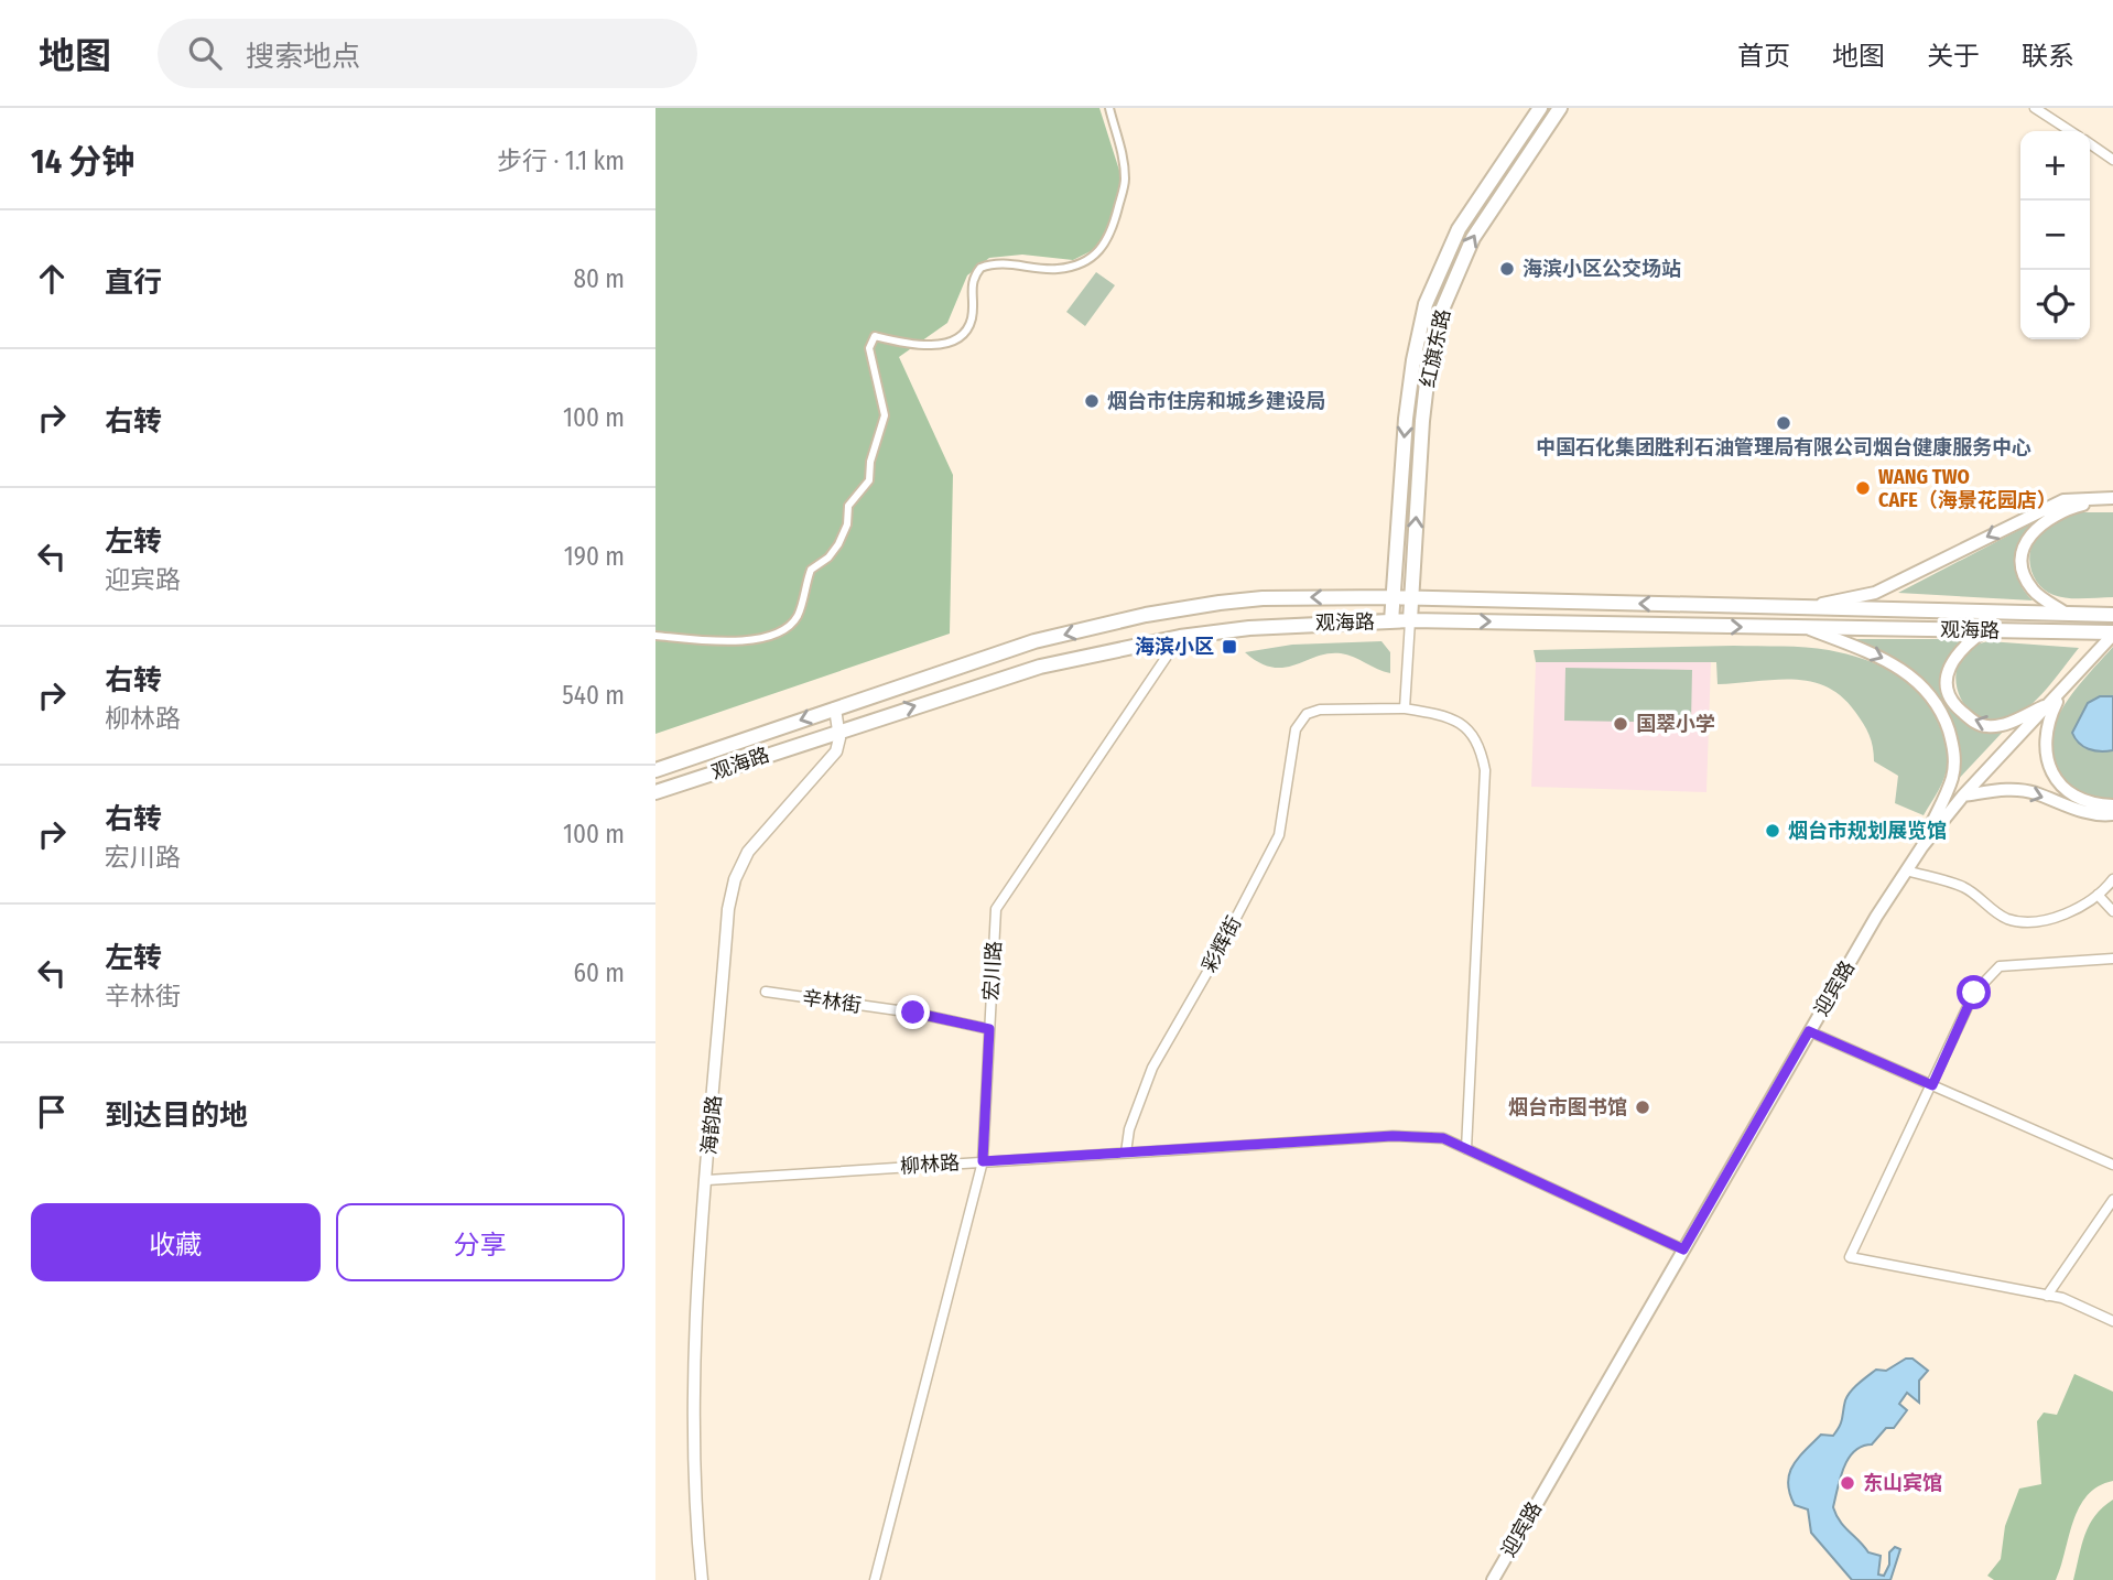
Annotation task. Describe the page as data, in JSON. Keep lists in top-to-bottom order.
{
  "streets": {
    "main road": ["红旗东路", "观海路", "迎宾路"],
    "street": [
      "彩辉街",
      "宏川路",
      "辛林街",
      "海韵路",
      "柳林路"
    ]
  },
  "crossings": [
    ["红旗东路", "观海路"],
    ["观海路", "宏川路"],
    ["观海路", "迎宾路"],
    ["观海路", "海韵路"],
    ["彩辉街", "柳林路"],
    ["宏川路", "辛林街"],
    ["宏川路", "柳林路"],
    ["迎宾路", "柳林路"],
    ["海韵路", "柳林路"]
  ],
  "places": {
    "other": [
      "海滨小区公交场站",
      "烟台市住房和城乡建设局",
      "中国石化集团胜利石油管理局有限公司烟台健康服务中心",
      "WANG TWO CAFE（海景花园店）",
      "国翠小学",
      "烟台市规划展览馆",
      "烟台市图书馆",
      "东山宾馆"
    ],
    "transit": ["海滨小区"]
  },
  "page": {
    "header": "地图",
    "search": "搜索地点",
    "nav": [
      "首页",
      "地图",
      "关于",
      "联系"
    ],
    "heading": ["14 分钟", "步行 · 1.1 km"],
    "map_buttons": ["+", "−"],
    "list": [
      ["直行", "80 m"],
      ["右转", "100 m"],
      ["左转", "迎宾路", "190 m"],
      ["右转", "柳林路", "540 m"],
      ["右转", "宏川路", "100 m"],
      ["左转", "辛林街", "60 m"],
      "到达目的地"
    ],
    "buttons": ["收藏", "分享"]
  }
}
